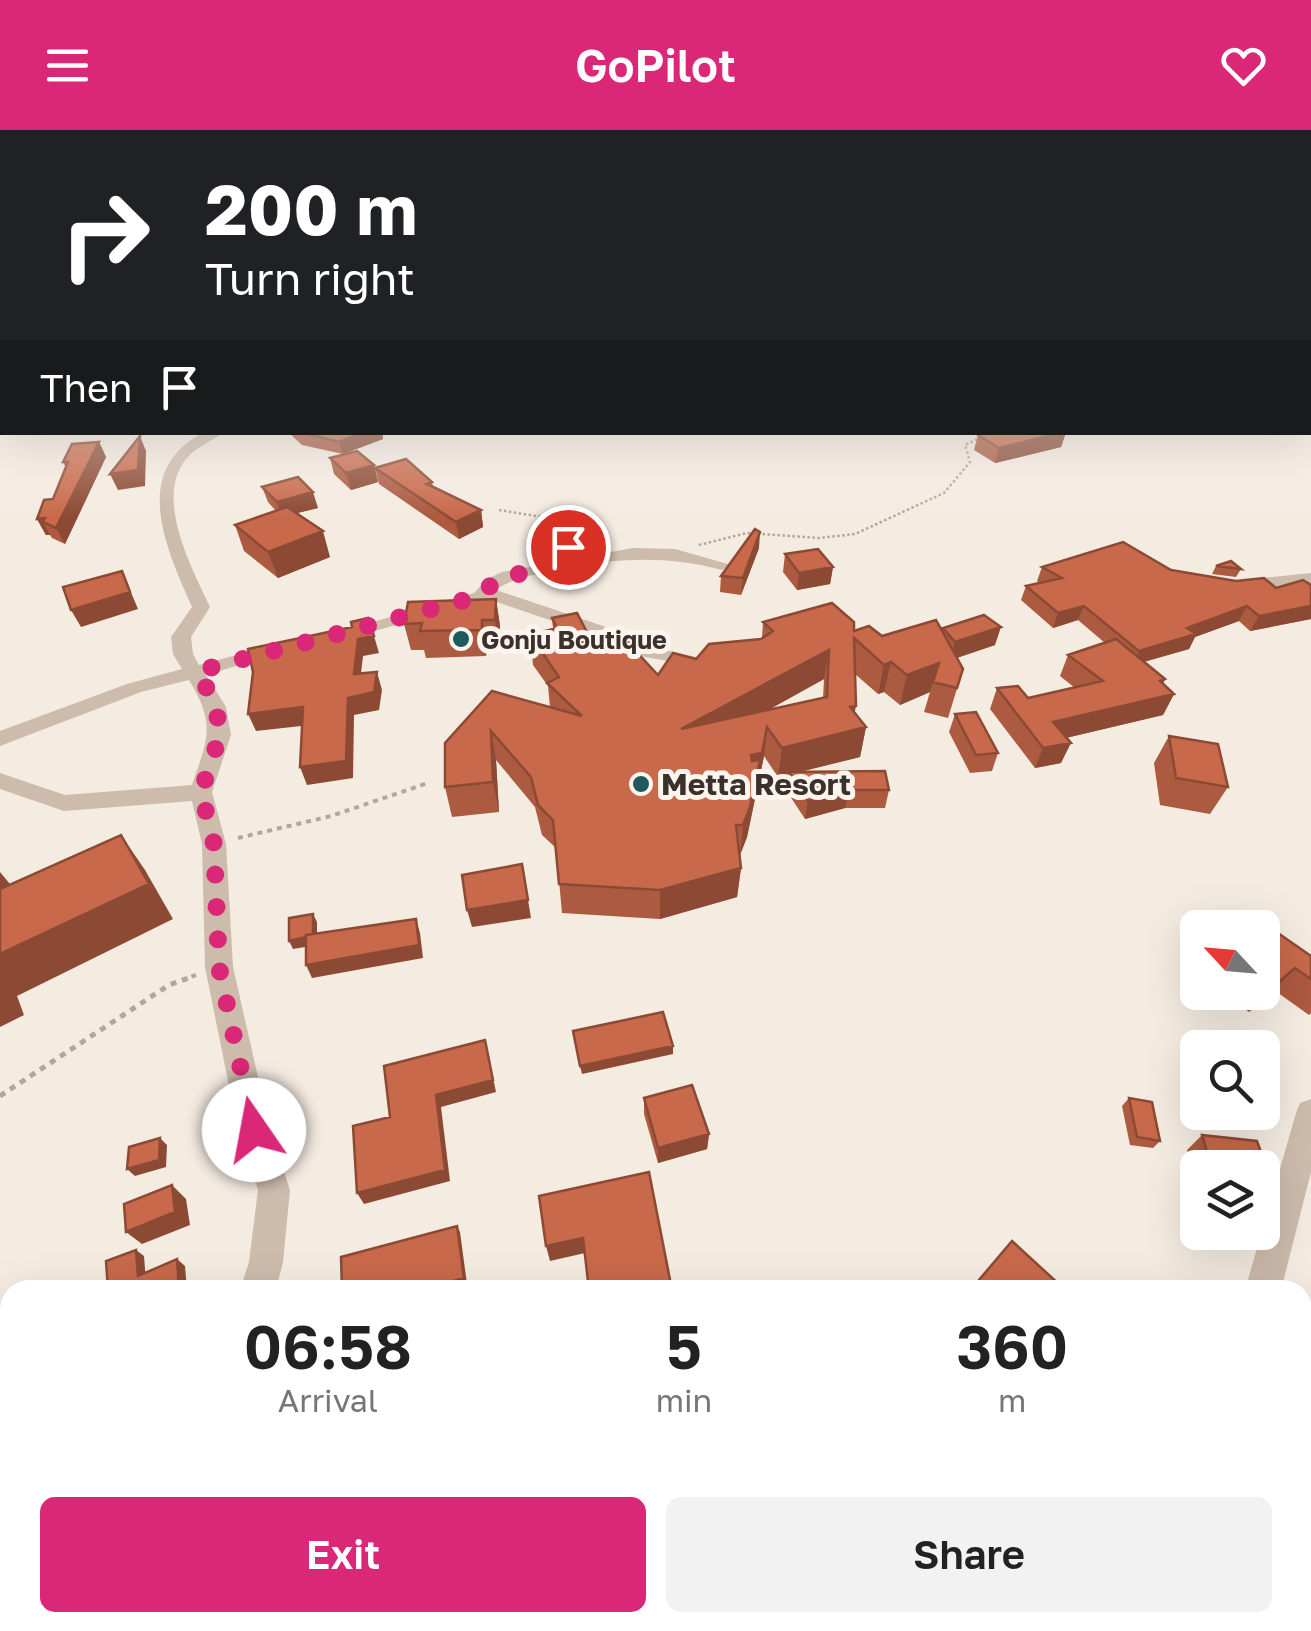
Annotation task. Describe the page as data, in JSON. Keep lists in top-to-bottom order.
{
  "places": ["Gonju Boutique", "Metta Resort"],
  "north": "top left",
  "page": {
    "header": "GoPilot",
    "turn": ["200 m", "Turn right"],
    "then": "Then",
    "eta": [
      "06:58",
      "Arrival",
      "5",
      "min",
      "360",
      "m"
    ],
    "buttons": ["Exit", "Share"]
  }
}
